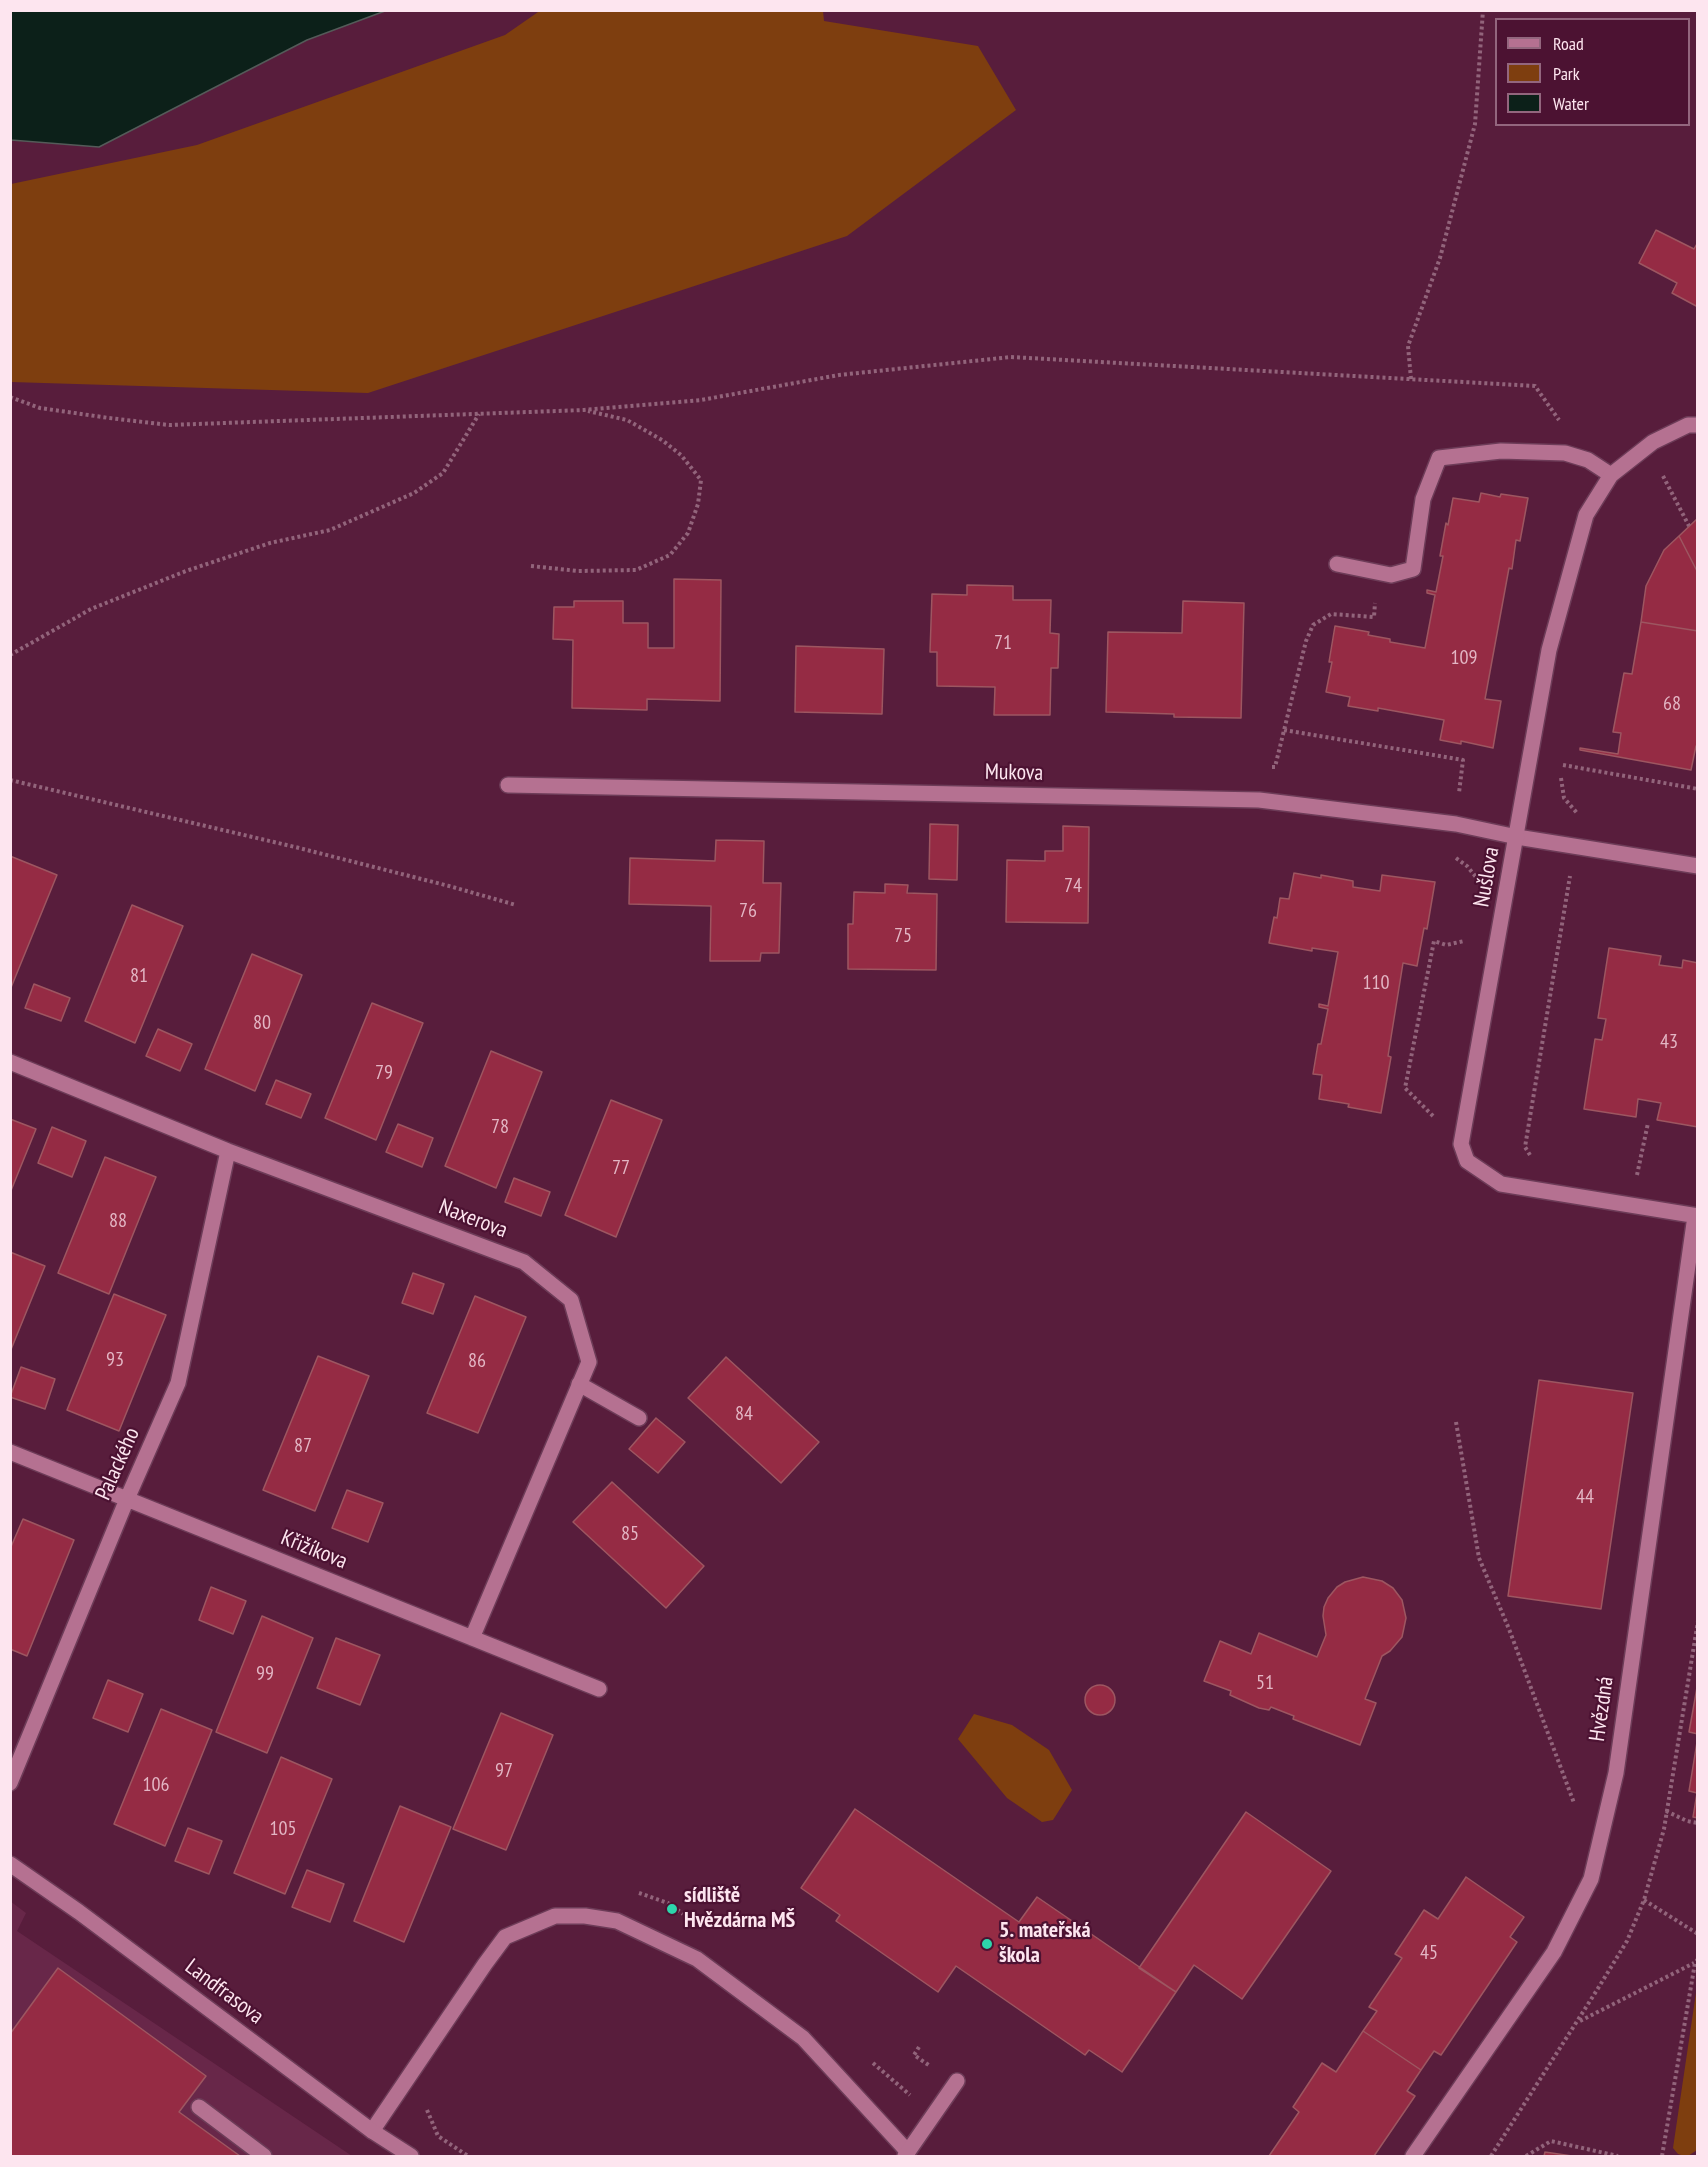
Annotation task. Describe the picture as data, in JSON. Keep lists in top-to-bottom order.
{
  "streets": {
    "street": [
      "Mukova",
      "Nušlova",
      "Naxerova",
      "Palackého",
      "Křižíkova",
      "Hvězdná",
      "Landfrasova"
    ]
  },
  "crossings": [
    ["Mukova", "Nušlova"],
    ["Naxerova", "Palackého"],
    ["Naxerova", "Křižíkova"],
    ["Palackého", "Křižíkova"]
  ],
  "places": ["sídliště Hvězdárna MŠ", "5. mateřská škola"],
  "house_numbers": [
    "71",
    "109",
    "68",
    "74",
    "76",
    "75",
    "81",
    "110",
    "80",
    "43",
    "79",
    "78",
    "77",
    "88",
    "93",
    "86",
    "84",
    "87",
    "44",
    "85",
    "99",
    "51",
    "97",
    "106",
    "105",
    "45"
  ],
  "legend": ["Road", "Park", "Water"]
}
